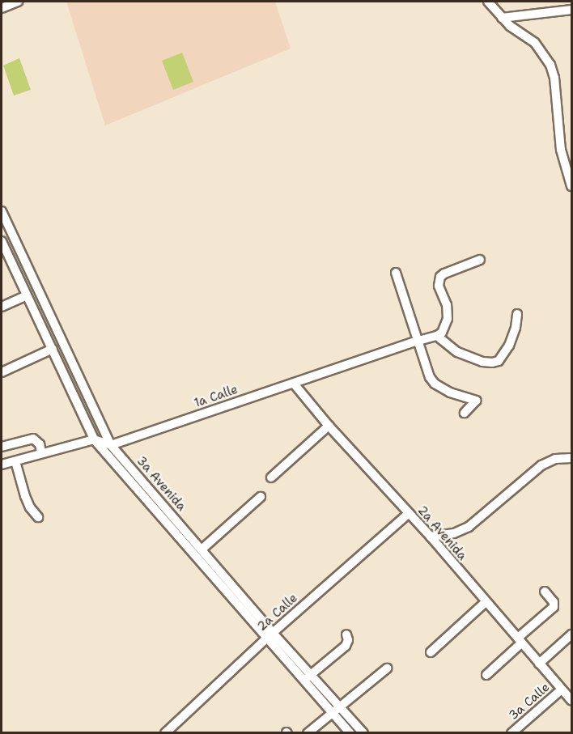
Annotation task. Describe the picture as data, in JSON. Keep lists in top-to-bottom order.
{
  "streets": {
    "street": [
      "1a Calle",
      "3a Avenida",
      "2a Avenida",
      "2a Calle",
      "3a Calle"
    ]
  },
  "crossings": [
    ["1a Calle", "3a Avenida"],
    ["1a Calle", "2a Avenida"],
    ["3a Avenida", "2a Calle"],
    ["2a Avenida", "2a Calle"],
    ["2a Avenida", "3a Calle"]
  ]
}
